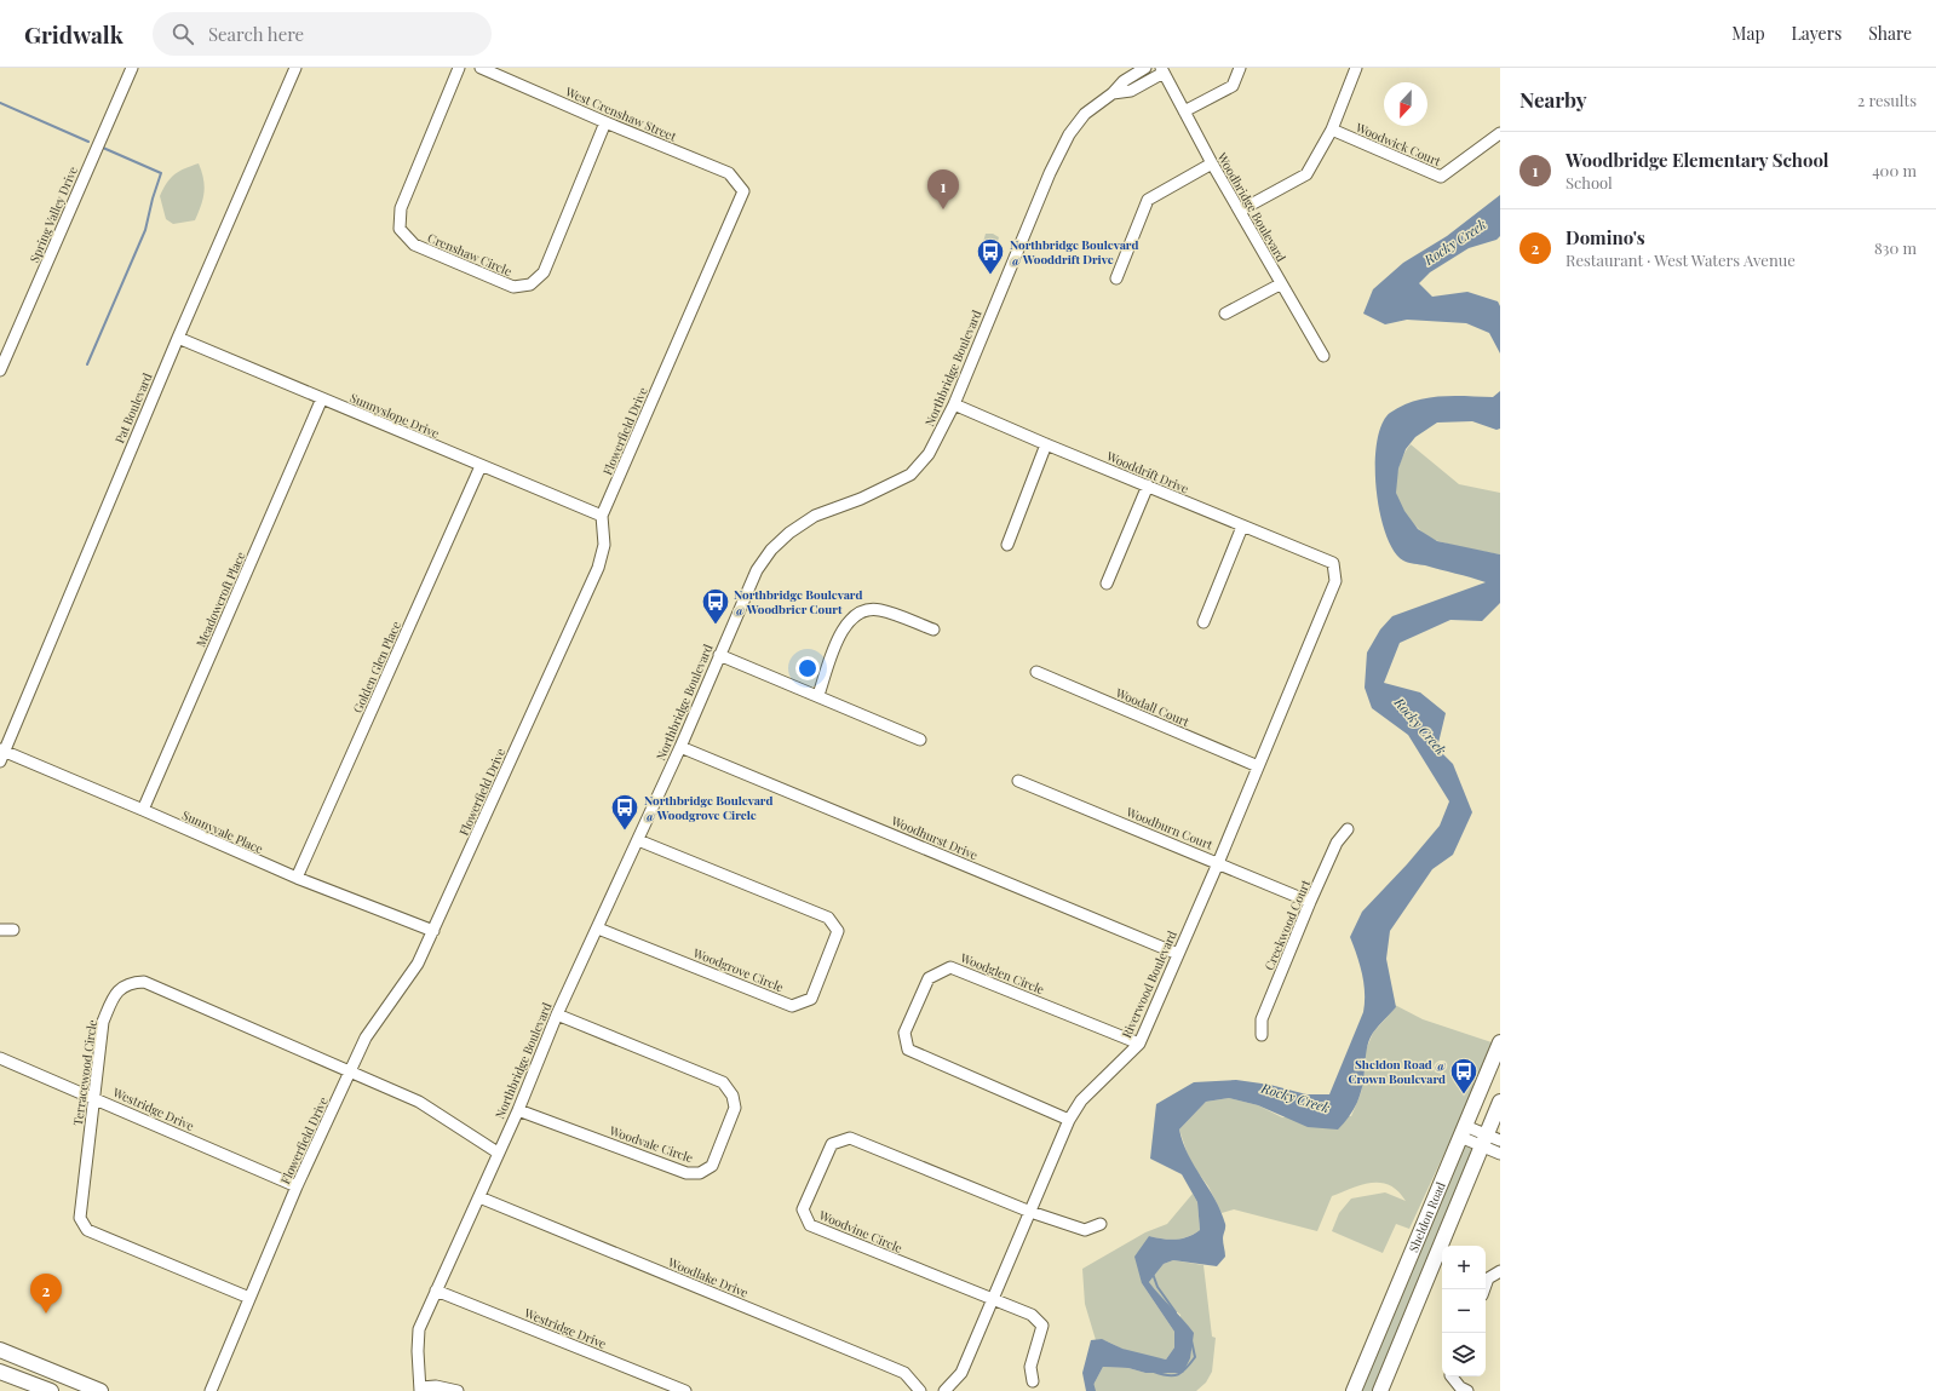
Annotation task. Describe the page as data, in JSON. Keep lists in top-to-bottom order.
{
  "streets": {
    "main road": ["Sheldon Road"],
    "street": [
      "West Crenshaw Street",
      "Woodwick Court",
      "Woodbridge Boulevard",
      "Spring Valley Drive",
      "Crenshaw Circle",
      "Northbridge Boulevard",
      "Pat Boulevard",
      "Sunnyslope Drive",
      "Flowerfield Drive",
      "Wooddrift Drive",
      "Meadowcroft Place",
      "Golden Glen Place",
      "Woodall Court",
      "Woodburn Court",
      "Sunnyvale Place",
      "Woodhurst Drive",
      "Creekwood Court",
      "Woodgrove Circle",
      "Woodglen Circle",
      "Riverwood Boulevard",
      "Terracewood Circle",
      "Westridge Drive",
      "Woodvale Circle",
      "Woodvine Circle",
      "Woodlake Drive"
    ]
  },
  "crossings": [
    ["West Crenshaw Street", "Crenshaw Circle"],
    ["West Crenshaw Street", "Flowerfield Drive"],
    ["Woodbridge Boulevard", "Northbridge Boulevard"],
    ["Northbridge Boulevard", "Wooddrift Drive"],
    ["Northbridge Boulevard", "Woodhurst Drive"],
    ["Northbridge Boulevard", "Woodgrove Circle"],
    ["Northbridge Boulevard", "Terracewood Circle"],
    ["Northbridge Boulevard", "Westridge Drive"],
    ["Northbridge Boulevard", "Woodvale Circle"],
    ["Northbridge Boulevard", "Woodlake Drive"],
    ["Pat Boulevard", "Sunnyslope Drive"],
    ["Pat Boulevard", "Sunnyvale Place"],
    ["Sunnyslope Drive", "Flowerfield Drive"],
    ["Sunnyslope Drive", "Meadowcroft Place"],
    ["Sunnyslope Drive", "Golden Glen Place"],
    ["Flowerfield Drive", "Sunnyvale Place"],
    ["Flowerfield Drive", "Terracewood Circle"],
    ["Flowerfield Drive", "Westridge Drive"],
    ["Wooddrift Drive", "Riverwood Boulevard"],
    ["Meadowcroft Place", "Sunnyvale Place"],
    ["Golden Glen Place", "Sunnyvale Place"],
    ["Woodall Court", "Riverwood Boulevard"],
    ["Woodburn Court", "Creekwood Court"],
    ["Woodburn Court", "Riverwood Boulevard"],
    ["Woodhurst Drive", "Riverwood Boulevard"],
    ["Woodglen Circle", "Riverwood Boulevard"],
    ["Riverwood Boulevard", "Woodvine Circle"],
    ["Terracewood Circle", "Westridge Drive"]
  ],
  "water": ["Rocky Creek"],
  "places": {
    "bus stop": [
      "Northbridge Boulevard @ Wooddrift Drive",
      "Northbridge Boulevard @ Woodbrier Court",
      "Northbridge Boulevard @ Woodgrove Circle",
      "Sheldon Road @ Crown Boulevard"
    ]
  },
  "north": "bottom",
  "page": {
    "header": "Gridwalk",
    "search": "Search here",
    "nav": ["Map", "Layers", "Share"],
    "heading": ["Nearby", "2 results"],
    "list": [
      {
        "mark": "1",
        "name": "Woodbridge Elementary School",
        "note": "School",
        "value": "400 m"
      },
      {
        "mark": "2",
        "name": "Domino's",
        "note": "Restaurant · West Waters Avenue",
        "value": "830 m"
      }
    ],
    "pins": ["1", "2"],
    "map_buttons": ["+", "−"]
  }
}
